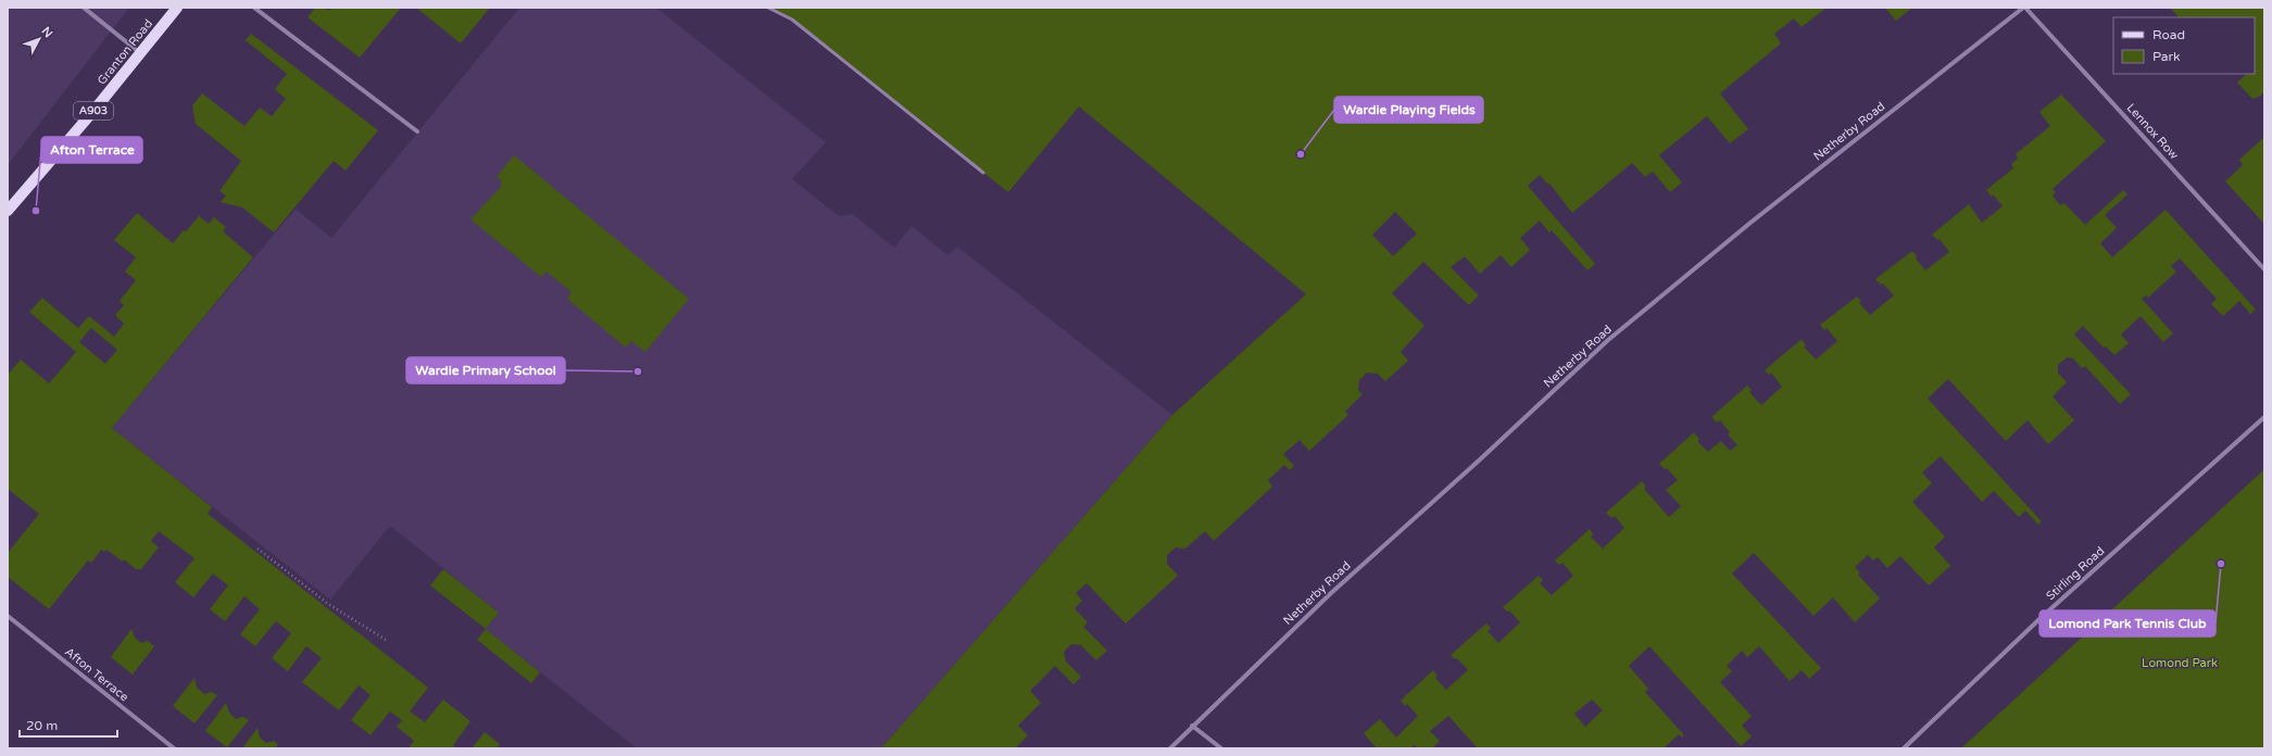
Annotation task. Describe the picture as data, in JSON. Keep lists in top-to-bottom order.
{
  "streets": {
    "main road": ["Granton Road", "A903"],
    "street": [
      "Netherby Road",
      "Lennox Row",
      "Stirling Road",
      "Afton Terrace"
    ]
  },
  "crossings": [
    ["Netherby Road", "Lennox Row"]
  ],
  "parks": ["Lomond Park"],
  "places": [
    "Wardie Playing Fields",
    "Afton Terrace",
    "Wardie Primary School",
    "Lomond Park Tennis Club"
  ],
  "legend": ["Road", "Park"],
  "scale_bar": "20 m",
  "north": "top right"
}
